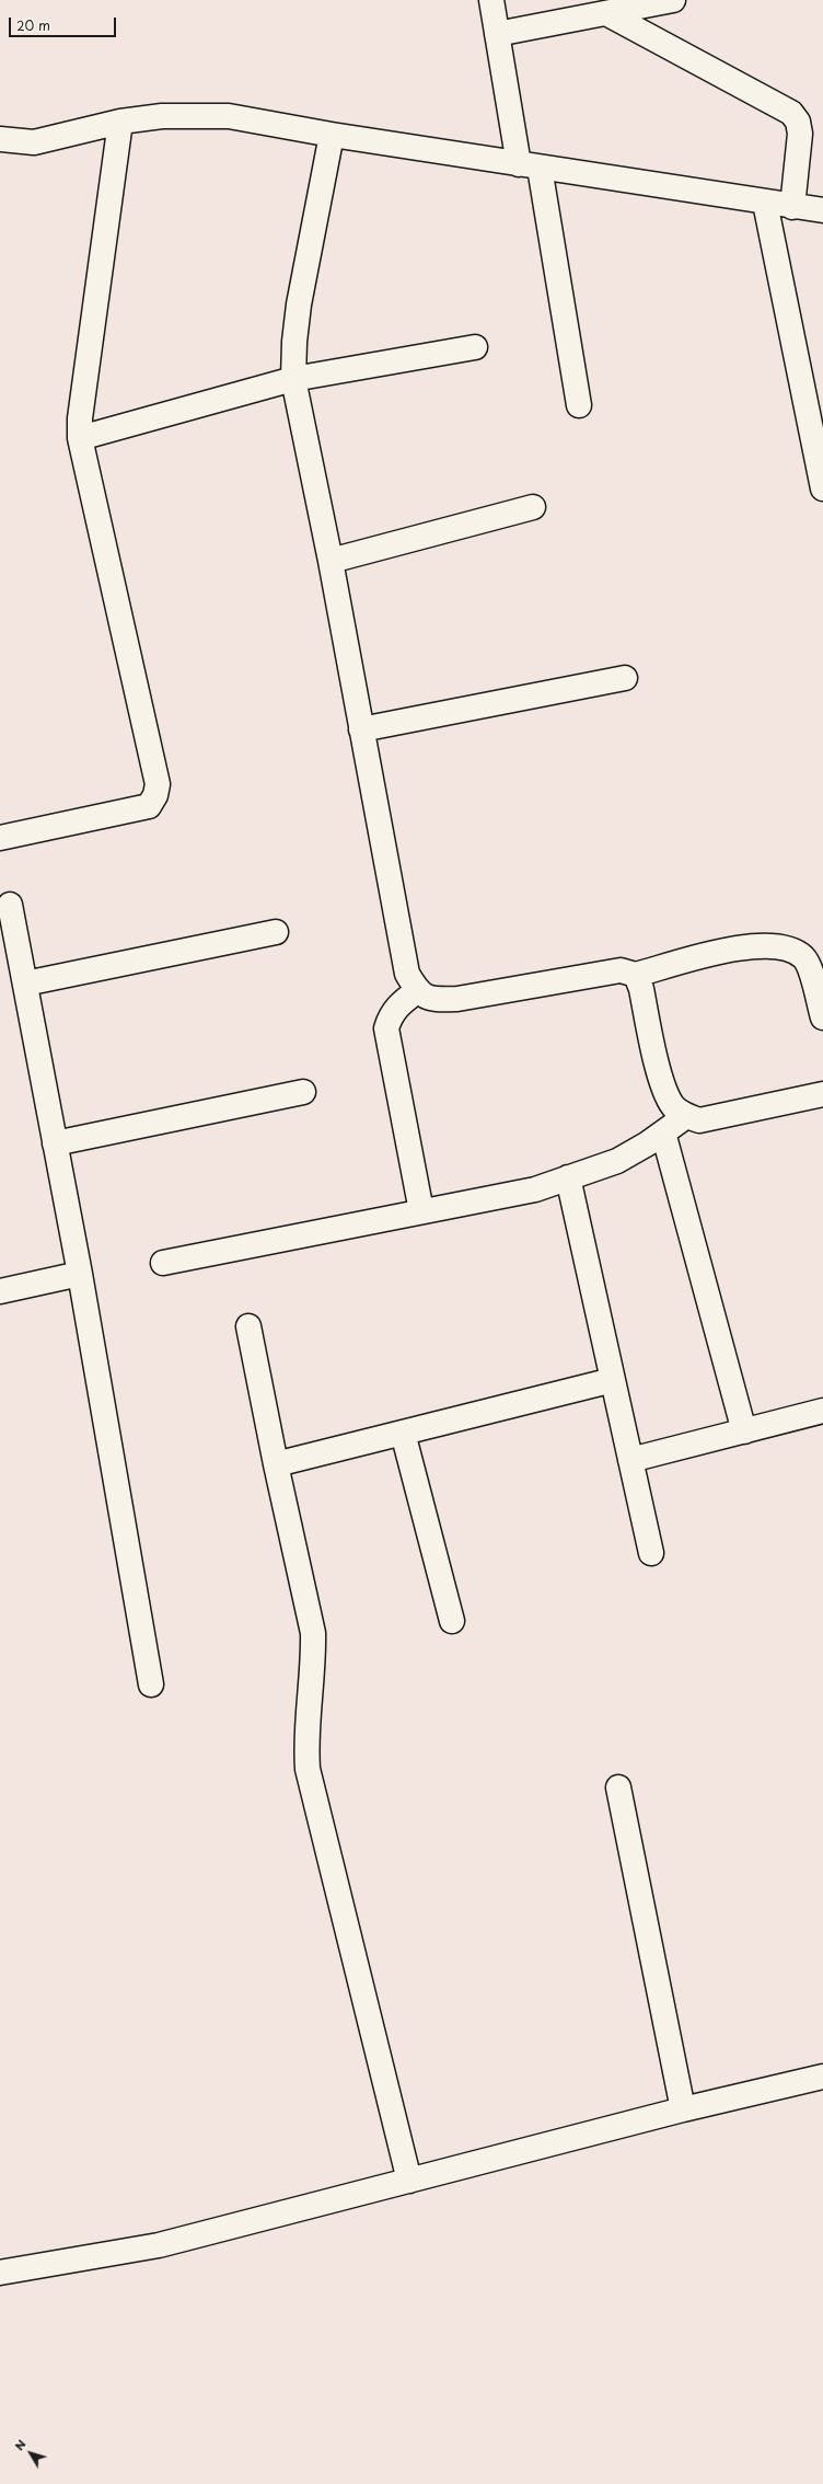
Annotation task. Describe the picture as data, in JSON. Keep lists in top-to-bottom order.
{
  "scale_bar": "20 m",
  "north": "top left"
}
